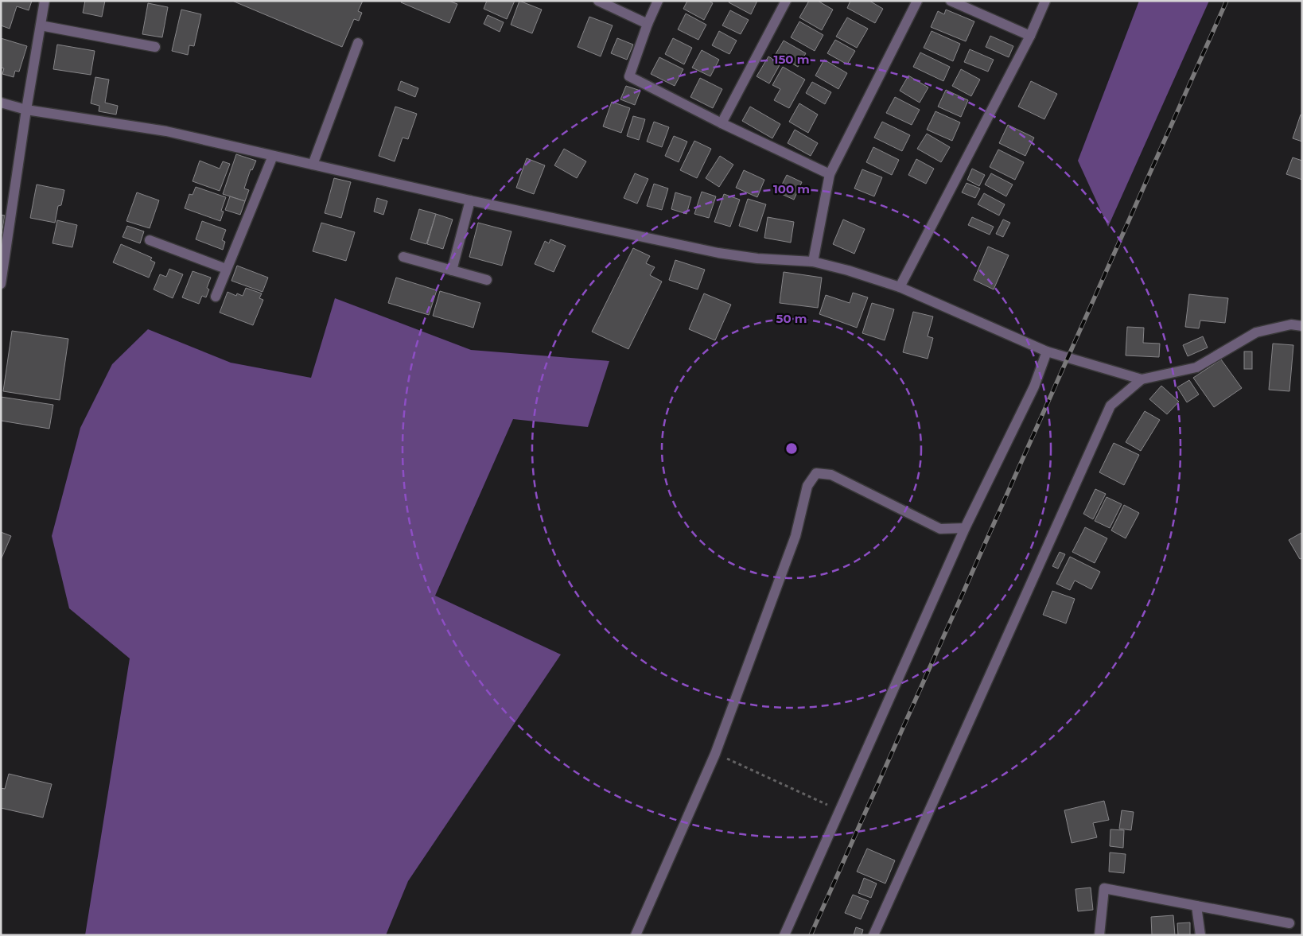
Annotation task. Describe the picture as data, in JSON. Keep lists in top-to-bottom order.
{
  "rings": ["150 m", "100 m", "50 m"]
}
